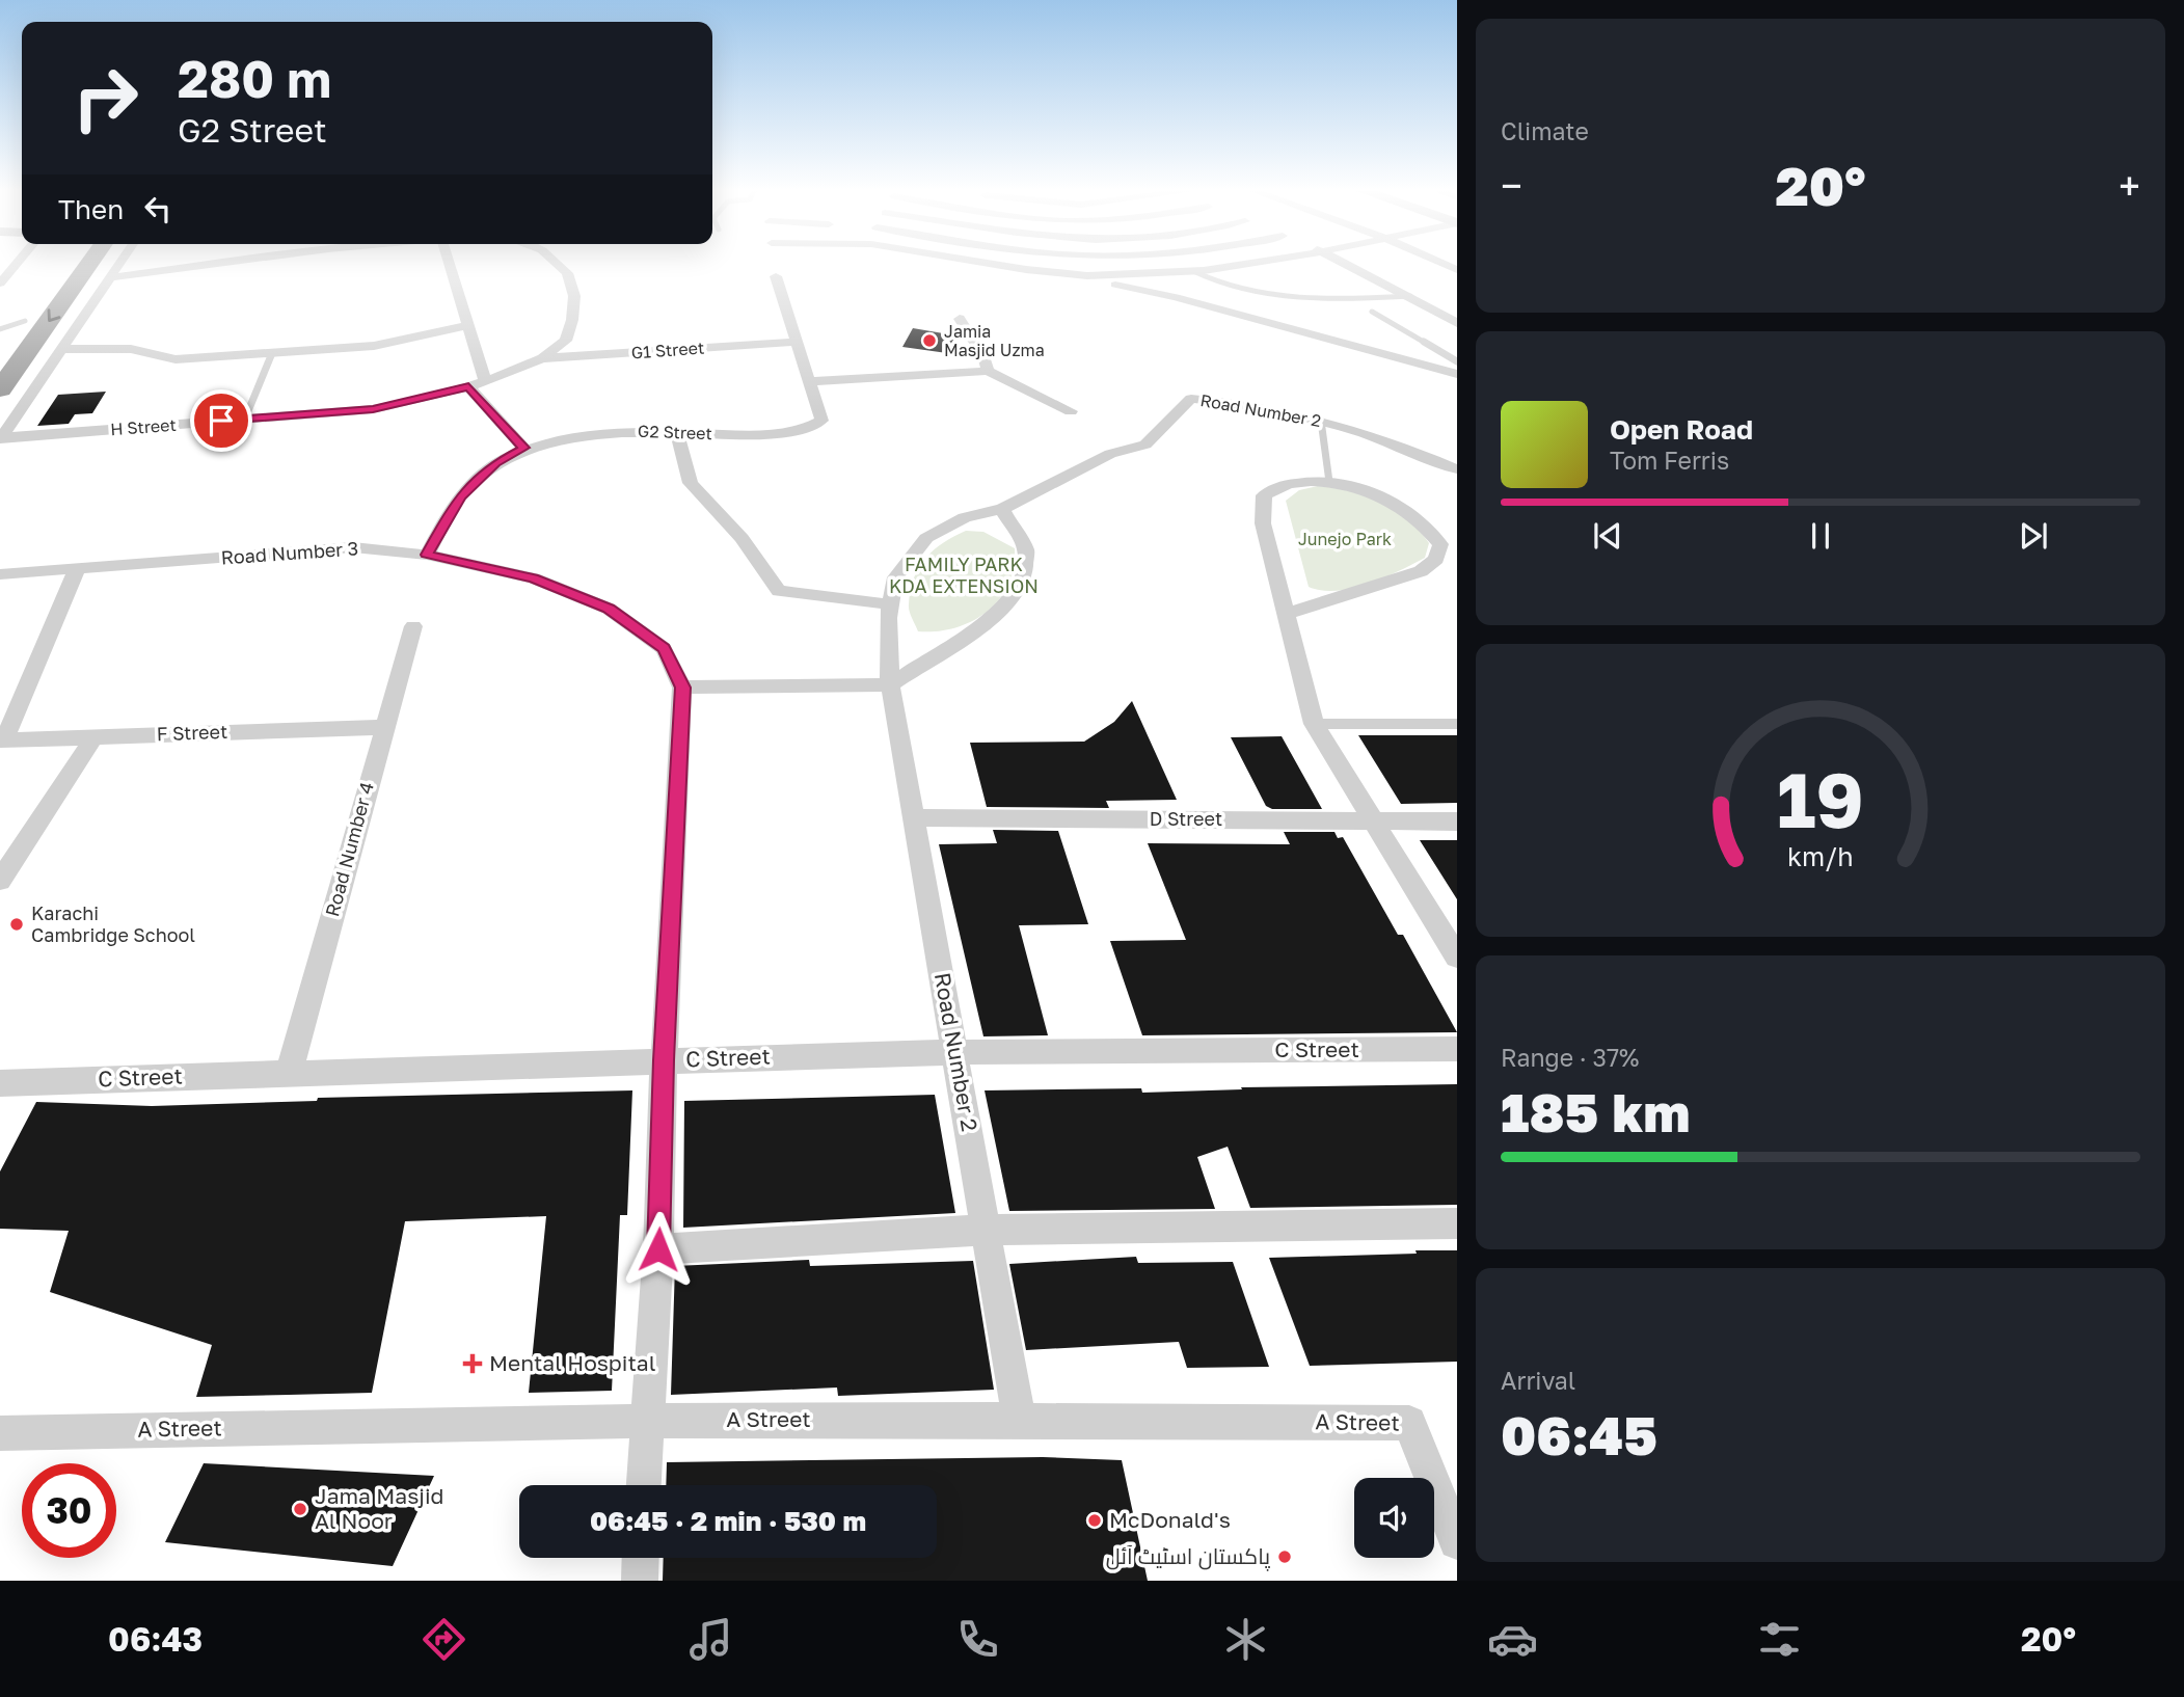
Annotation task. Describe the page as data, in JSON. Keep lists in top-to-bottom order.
{
  "streets": {
    "street": [
      "G1 Street",
      "Road Number 2",
      "H Street",
      "G2 Street",
      "Road Number 3",
      "F Street",
      "D Street",
      "Road Number 4",
      "C Street",
      "A Street"
    ]
  },
  "crossings": [
    ["G1 Street", "H Street"],
    ["G1 Street", "G2 Street"],
    ["Road Number 2", "D Street"],
    ["Road Number 2", "C Street"],
    ["Road Number 2", "A Street"],
    ["G2 Street", "Road Number 3"],
    ["Road Number 3", "C Street"],
    ["Road Number 3", "A Street"],
    ["F Street", "Road Number 4"],
    ["Road Number 4", "C Street"]
  ],
  "parks": ["Junejo Park", "FAMILY PARK KDA EXTENSION"],
  "places": {
    "other": [
      "Jamia Masjid Uzma",
      "Karachi Cambridge School",
      "Jama Masjid Al Noor",
      "McDonald's",
      "پاکستان اسٹیٹ آئل"
    ],
    "health": ["Mental Hospital"]
  },
  "page": {
    "tile": [
      "Climate",
      ["Range · 37%", "185 km"],
      ["Arrival", "06:45"]
    ],
    "turn": ["280 m", "G2 Street"],
    "heat": ["−", "20°", "+"],
    "then": "Then",
    "song": ["Open Road", "Tom Ferris"],
    "limit": "30",
    "trip": "06:45 · 2 min · 530 m",
    "tabs": ["06:43", "20°"],
    "gauge": ["19", "km/h"]
  }
}
